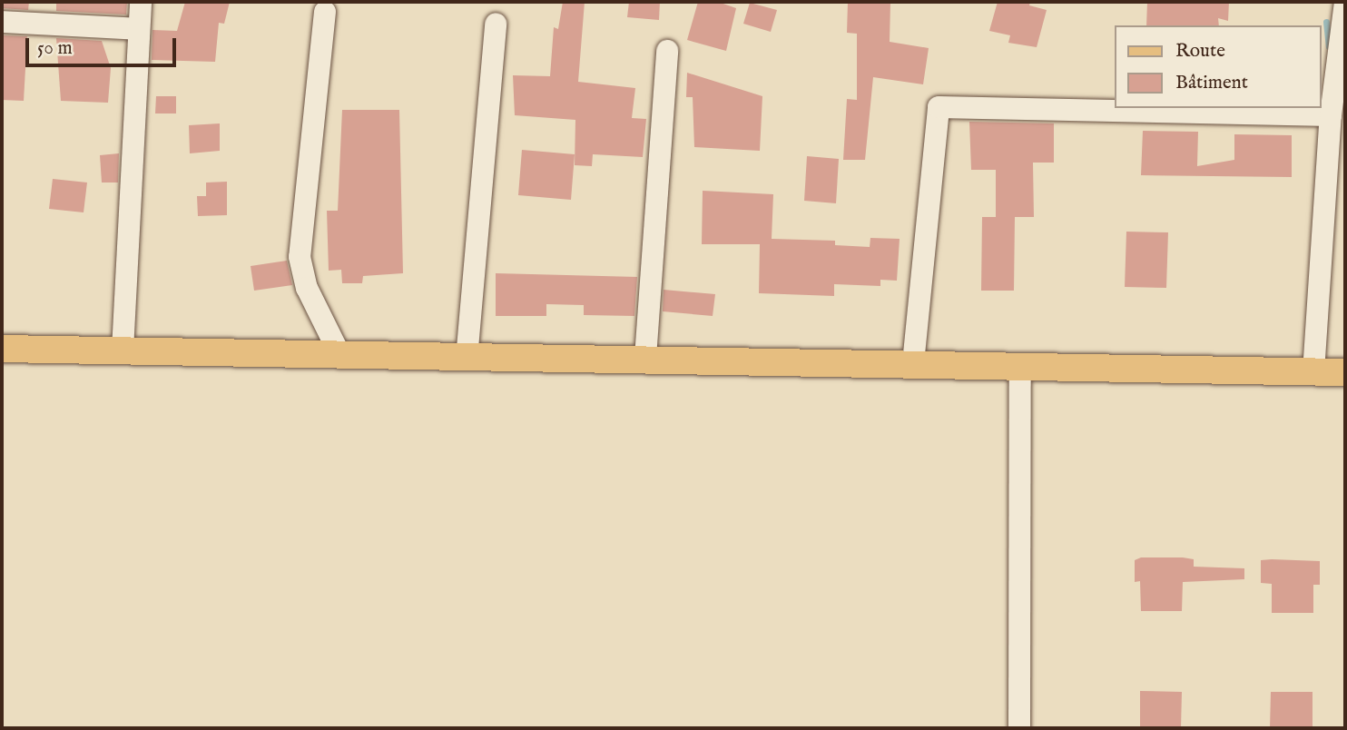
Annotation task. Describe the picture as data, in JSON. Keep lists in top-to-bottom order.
{
  "legend": ["Route", "Bâtiment"],
  "scale_bar": "50 m"
}
